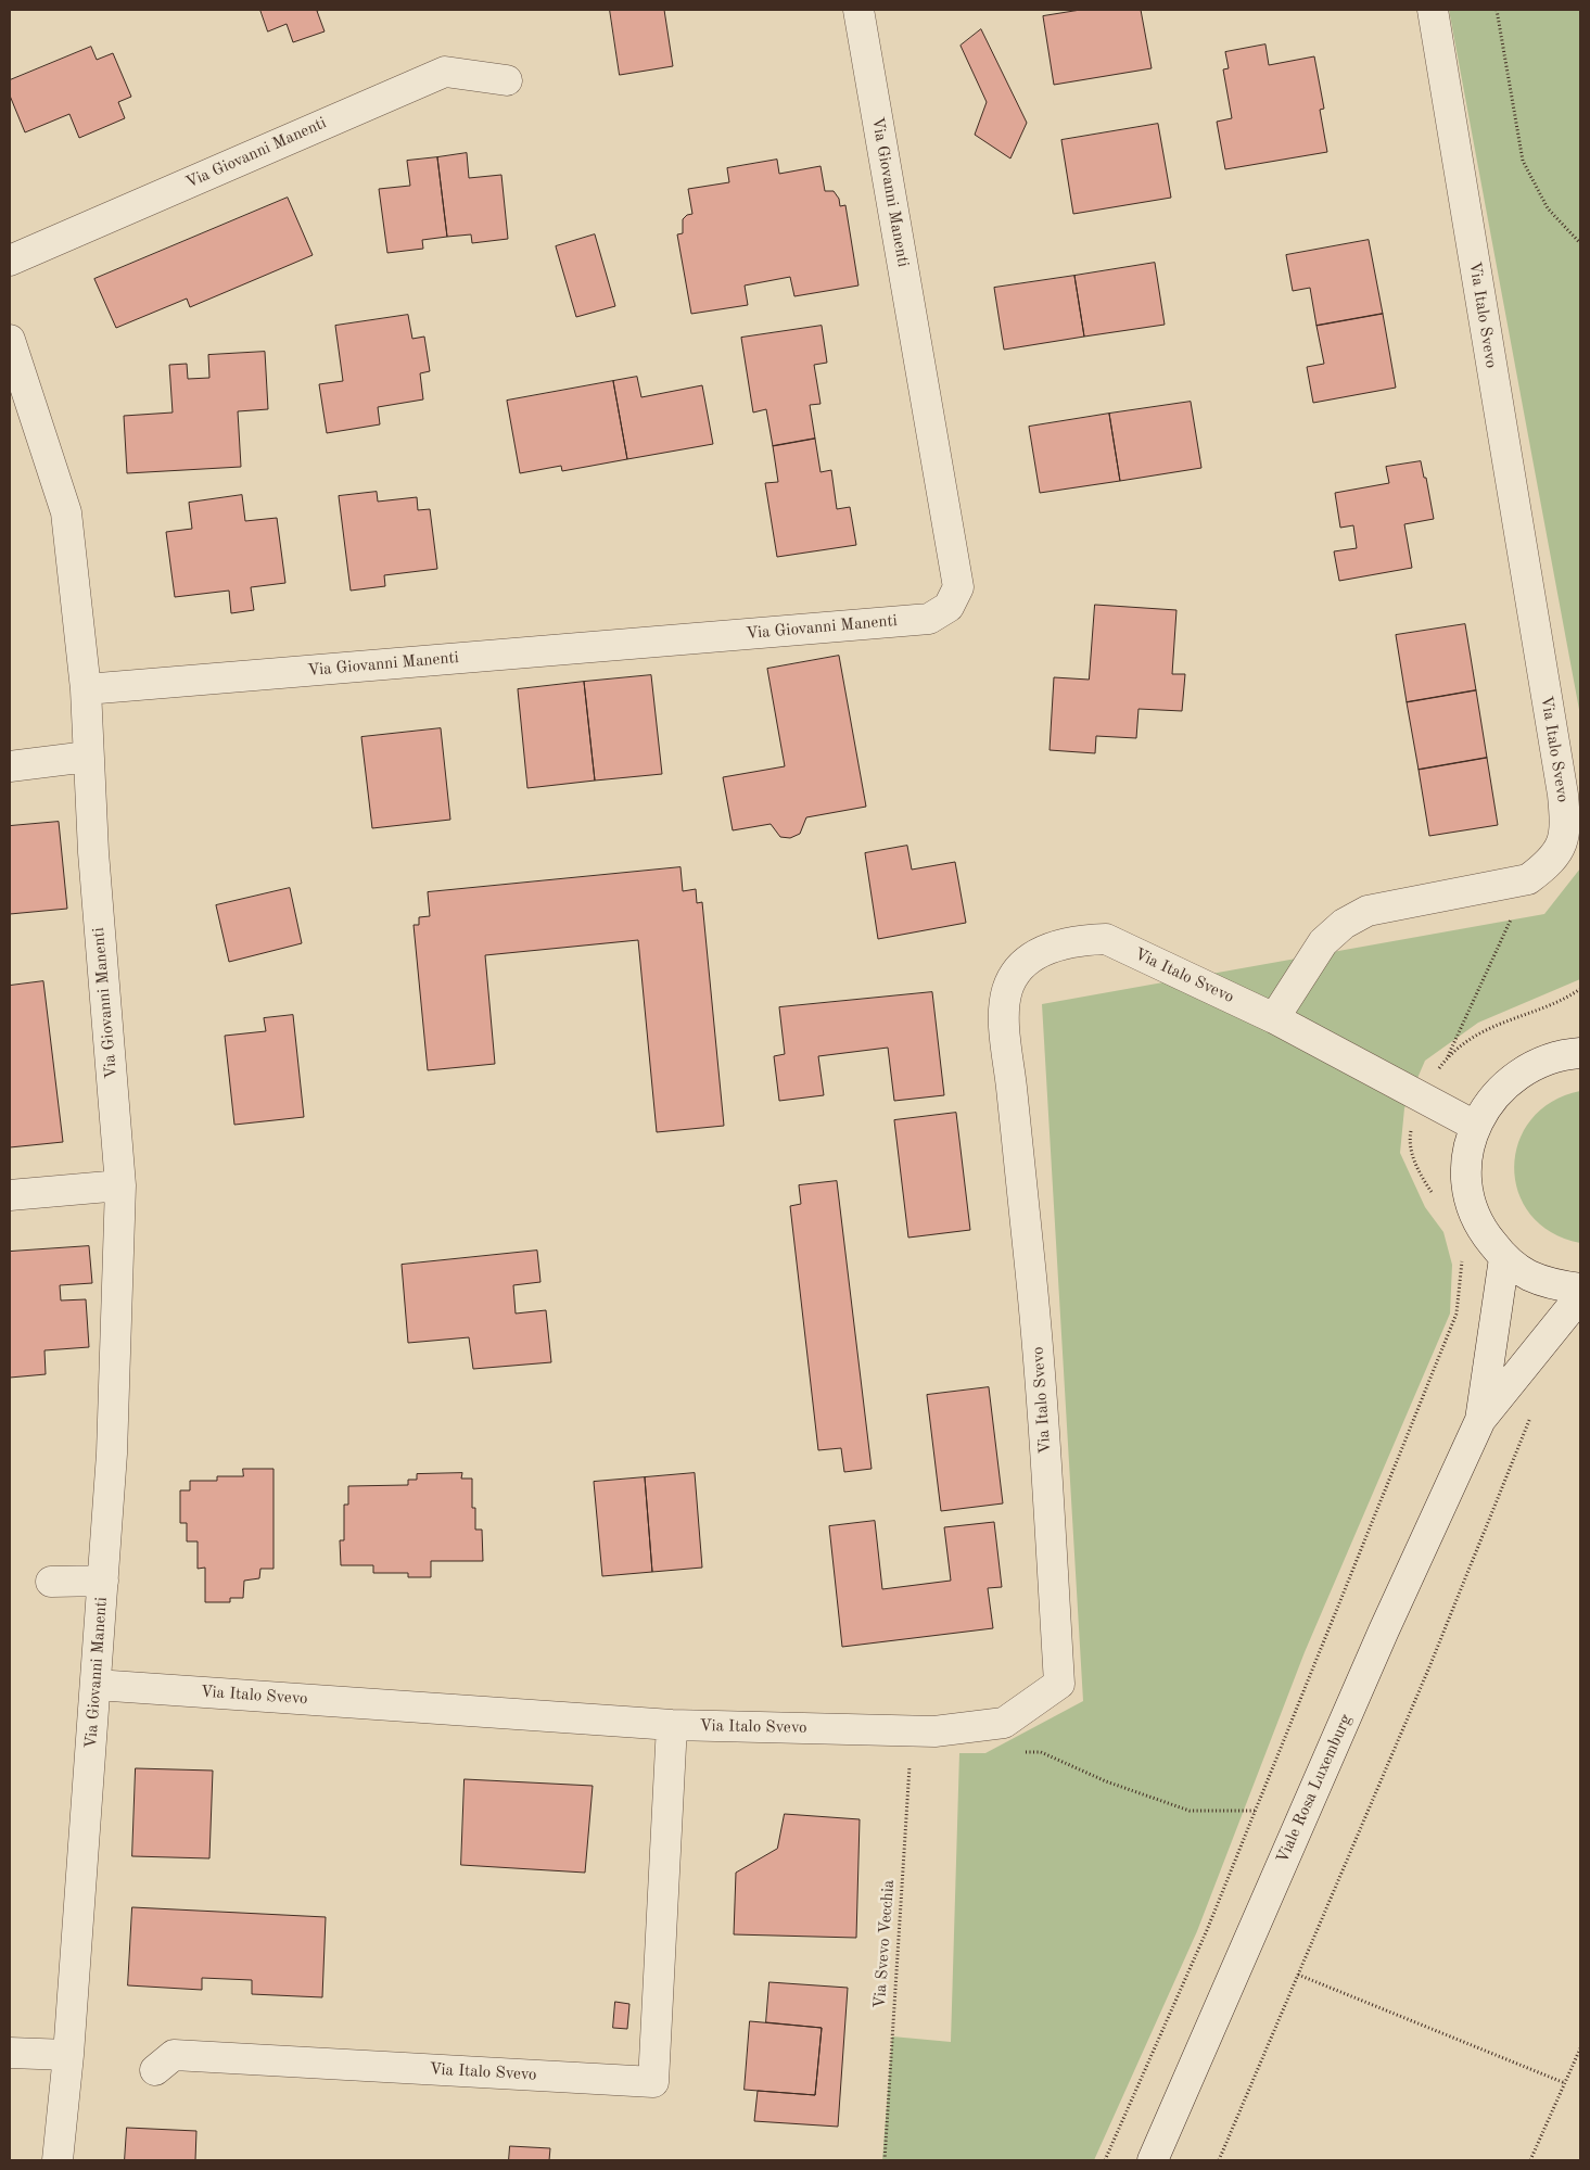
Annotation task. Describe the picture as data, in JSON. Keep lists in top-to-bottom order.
{
  "streets": {
    "street": ["Via Giovanni Manenti", "Via Italo Svevo", "Viale Rosa Luxemburg"],
    "path": ["Via Svevo Vecchia"]
  },
  "crossings": [
    ["Via Giovanni Manenti", "Via Italo Svevo"],
    ["Via Italo Svevo", "Via Svevo Vecchia"]
  ]
}
